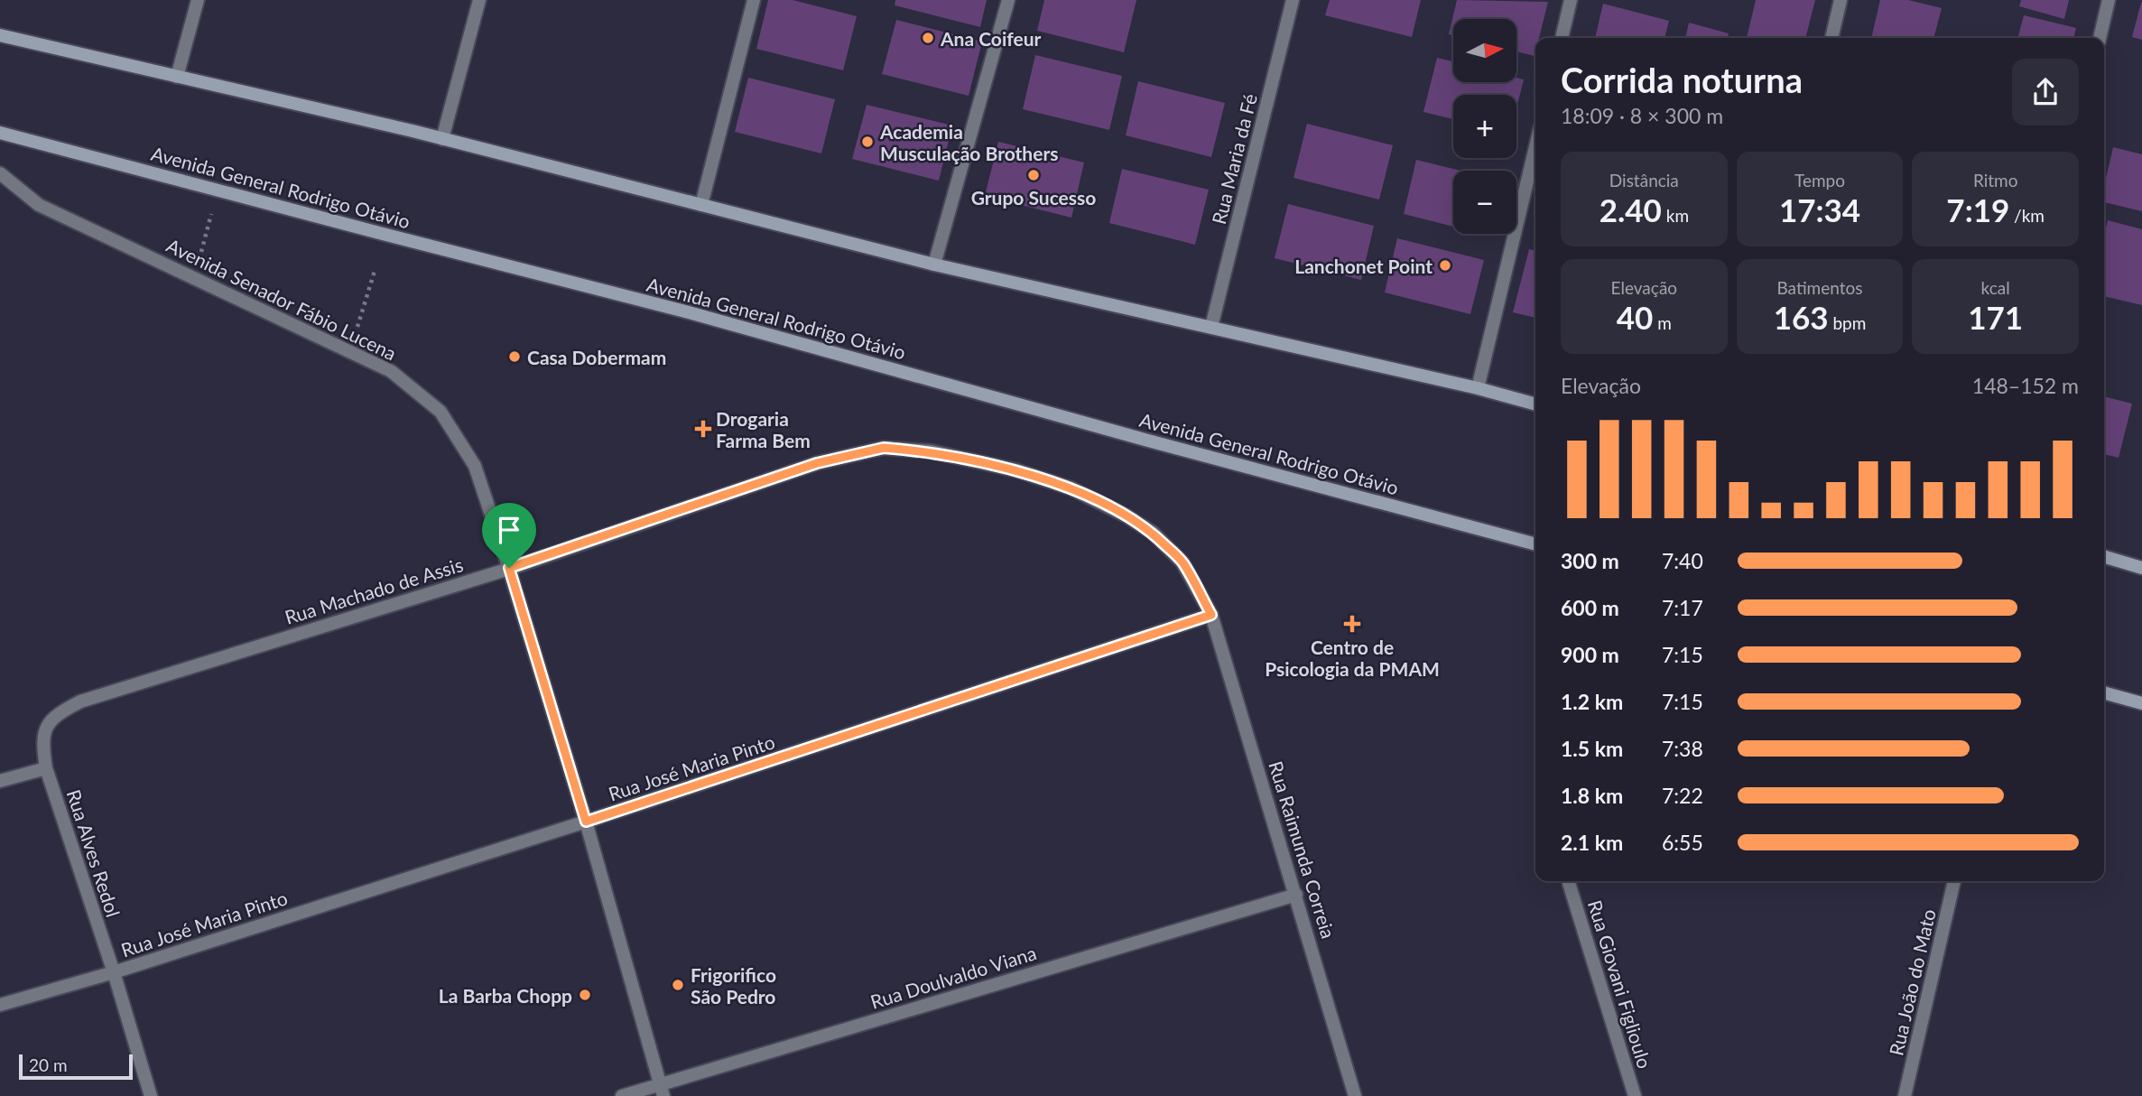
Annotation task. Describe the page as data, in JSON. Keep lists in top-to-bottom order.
{
  "streets": {
    "main road": ["Avenida General Rodrigo Otávio"],
    "street": [
      "Rua Maria da Fé",
      "Avenida Senador Fábio Lucena",
      "Rua Machado de Assis",
      "Rua José Maria Pinto",
      "Rua Raimunda Correia",
      "Rua Alves Redol",
      "Rua Doulvaldo Viana",
      "Rua João do Mato",
      "Rua Giovani Figlioulo"
    ]
  },
  "crossings": [
    ["Avenida Senador Fábio Lucena", "Rua Machado de Assis"],
    ["Avenida Senador Fábio Lucena", "Rua José Maria Pinto"],
    ["Avenida Senador Fábio Lucena", "Rua Doulvaldo Viana"],
    ["Rua Machado de Assis", "Rua Raimunda Correia"],
    ["Rua Machado de Assis", "Rua Alves Redol"],
    ["Rua José Maria Pinto", "Rua Raimunda Correia"],
    ["Rua José Maria Pinto", "Rua Alves Redol"],
    ["Rua Raimunda Correia", "Rua Doulvaldo Viana"]
  ],
  "places": {
    "other": [
      "Ana Coifeur",
      "Academia Musculação Brothers",
      "Grupo Sucesso",
      "Lanchonet Point",
      "Casa Dobermam",
      "Frigorifico São Pedro",
      "La Barba Chopp"
    ],
    "health": ["Drogaria Farma Bem", "Centro de Psicologia da PMAM"]
  },
  "scale_bar": "20 m",
  "north": "right",
  "page": {
    "map_buttons": ["+", "−"],
    "heading": ["Corrida noturna", "18:09 · 8 × 300 m"],
    "stats": [
      ["Distância", "2.40 km"],
      ["Tempo", "17:34"],
      ["Ritmo", "7:19 /km"],
      ["Elevação", "40 m"],
      ["Batimentos", "163 bpm"],
      ["kcal", "171"]
    ],
    "chart": ["Elevação", "148–152 m"],
    "list": [
      {
        "name": "300 m",
        "note": "7:40"
      },
      {
        "name": "600 m",
        "note": "7:17"
      },
      {
        "name": "900 m",
        "note": "7:15"
      },
      {
        "name": "1.2 km",
        "note": "7:15"
      },
      {
        "name": "1.5 km",
        "note": "7:38"
      },
      {
        "name": "1.8 km",
        "note": "7:22"
      },
      {
        "name": "2.1 km",
        "note": "6:55"
      }
    ],
    "scale": "20 m"
  }
}
